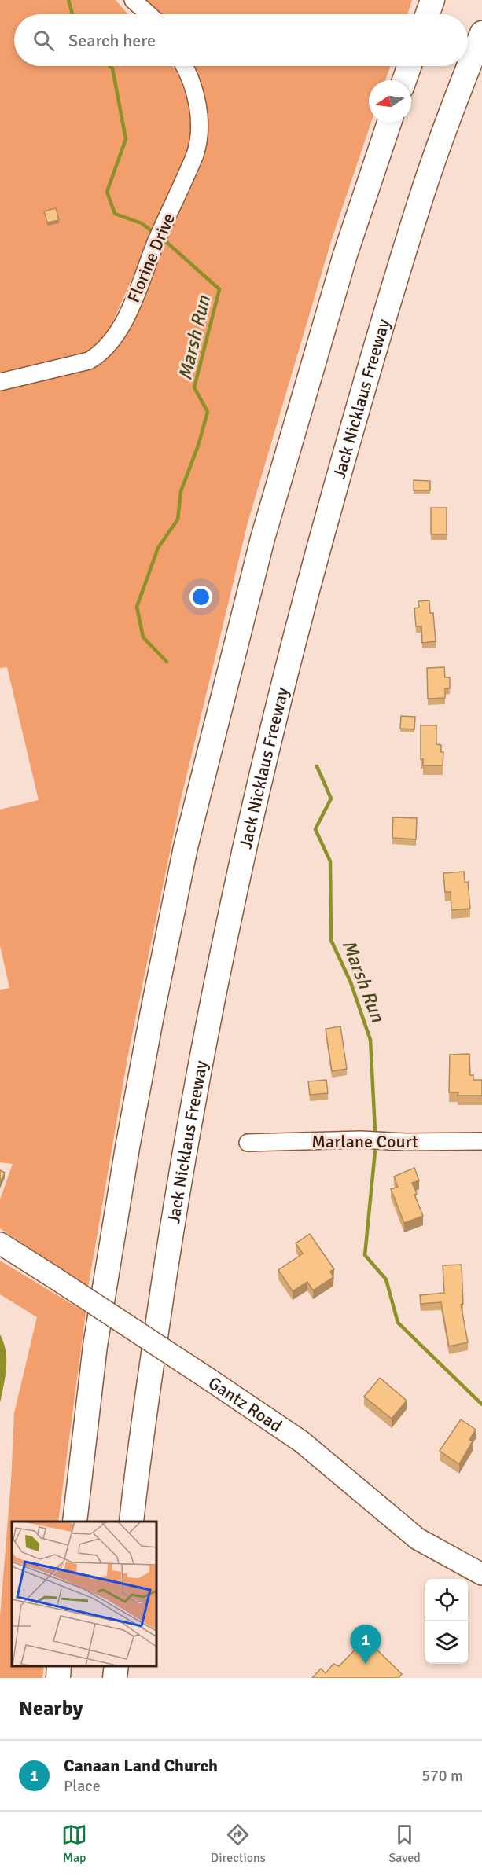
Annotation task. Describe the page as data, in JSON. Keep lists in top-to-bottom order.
{
  "streets": {
    "highway": ["Jack Nicklaus Freeway"],
    "main road": ["Gantz Road"],
    "street": ["Florine Drive", "Marlane Court"]
  },
  "water": ["Marsh Run"],
  "north": "left",
  "page": {
    "search": "Search here",
    "pins": "1",
    "heading": "Nearby",
    "list": [
      {
        "mark": "1",
        "name": "Canaan Land Church",
        "note": "Place",
        "value": "570 m"
      }
    ],
    "nav": ["Map", "Directions", "Saved"]
  }
}
